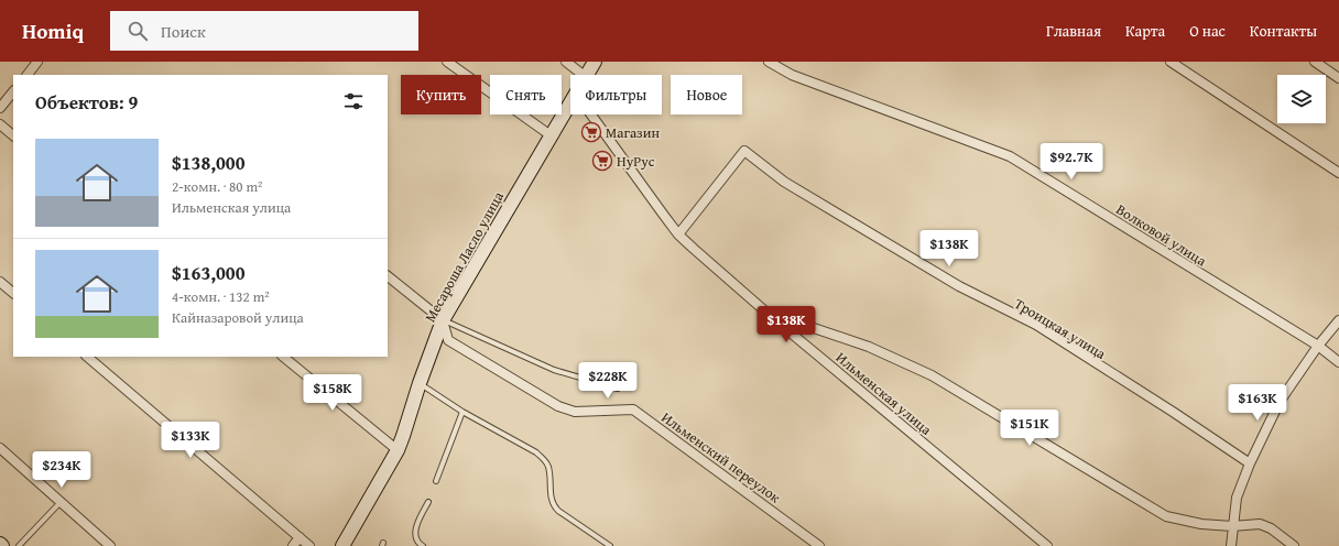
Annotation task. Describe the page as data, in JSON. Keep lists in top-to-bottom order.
{
  "streets": {
    "street": [
      "Волковой улица",
      "Месароша Ласло улица",
      "Троицкая улица",
      "Ильменская улица",
      "Ильменский переулок"
    ]
  },
  "crossings": [
    ["Месароша Ласло улица", "Ильменский переулок"],
    ["Троицкая улица", "Ильменская улица"]
  ],
  "places": {
    "supermarket": ["Магазин", "НуРус"]
  },
  "page": {
    "header": "Homiq",
    "search": "Поиск",
    "nav": [
      "Главная",
      "Карта",
      "О нас",
      "Контакты"
    ],
    "chip": [
      "Купить",
      "Снять",
      "Фильтры",
      "Новое"
    ],
    "heading": "Объектов: 9",
    "list": [
      {
        "name": "$138,000",
        "note": "2-комн. · 80 m² · Ильменская улица"
      },
      {
        "name": "$163,000",
        "note": "4-комн. · 132 m² · Кайназаровой улица"
      }
    ],
    "price": [
      "$92.7K",
      "$138K",
      "$138K",
      "$228K",
      "$158K",
      "$163K",
      "$151K",
      "$133K",
      "$234K"
    ]
  }
}
